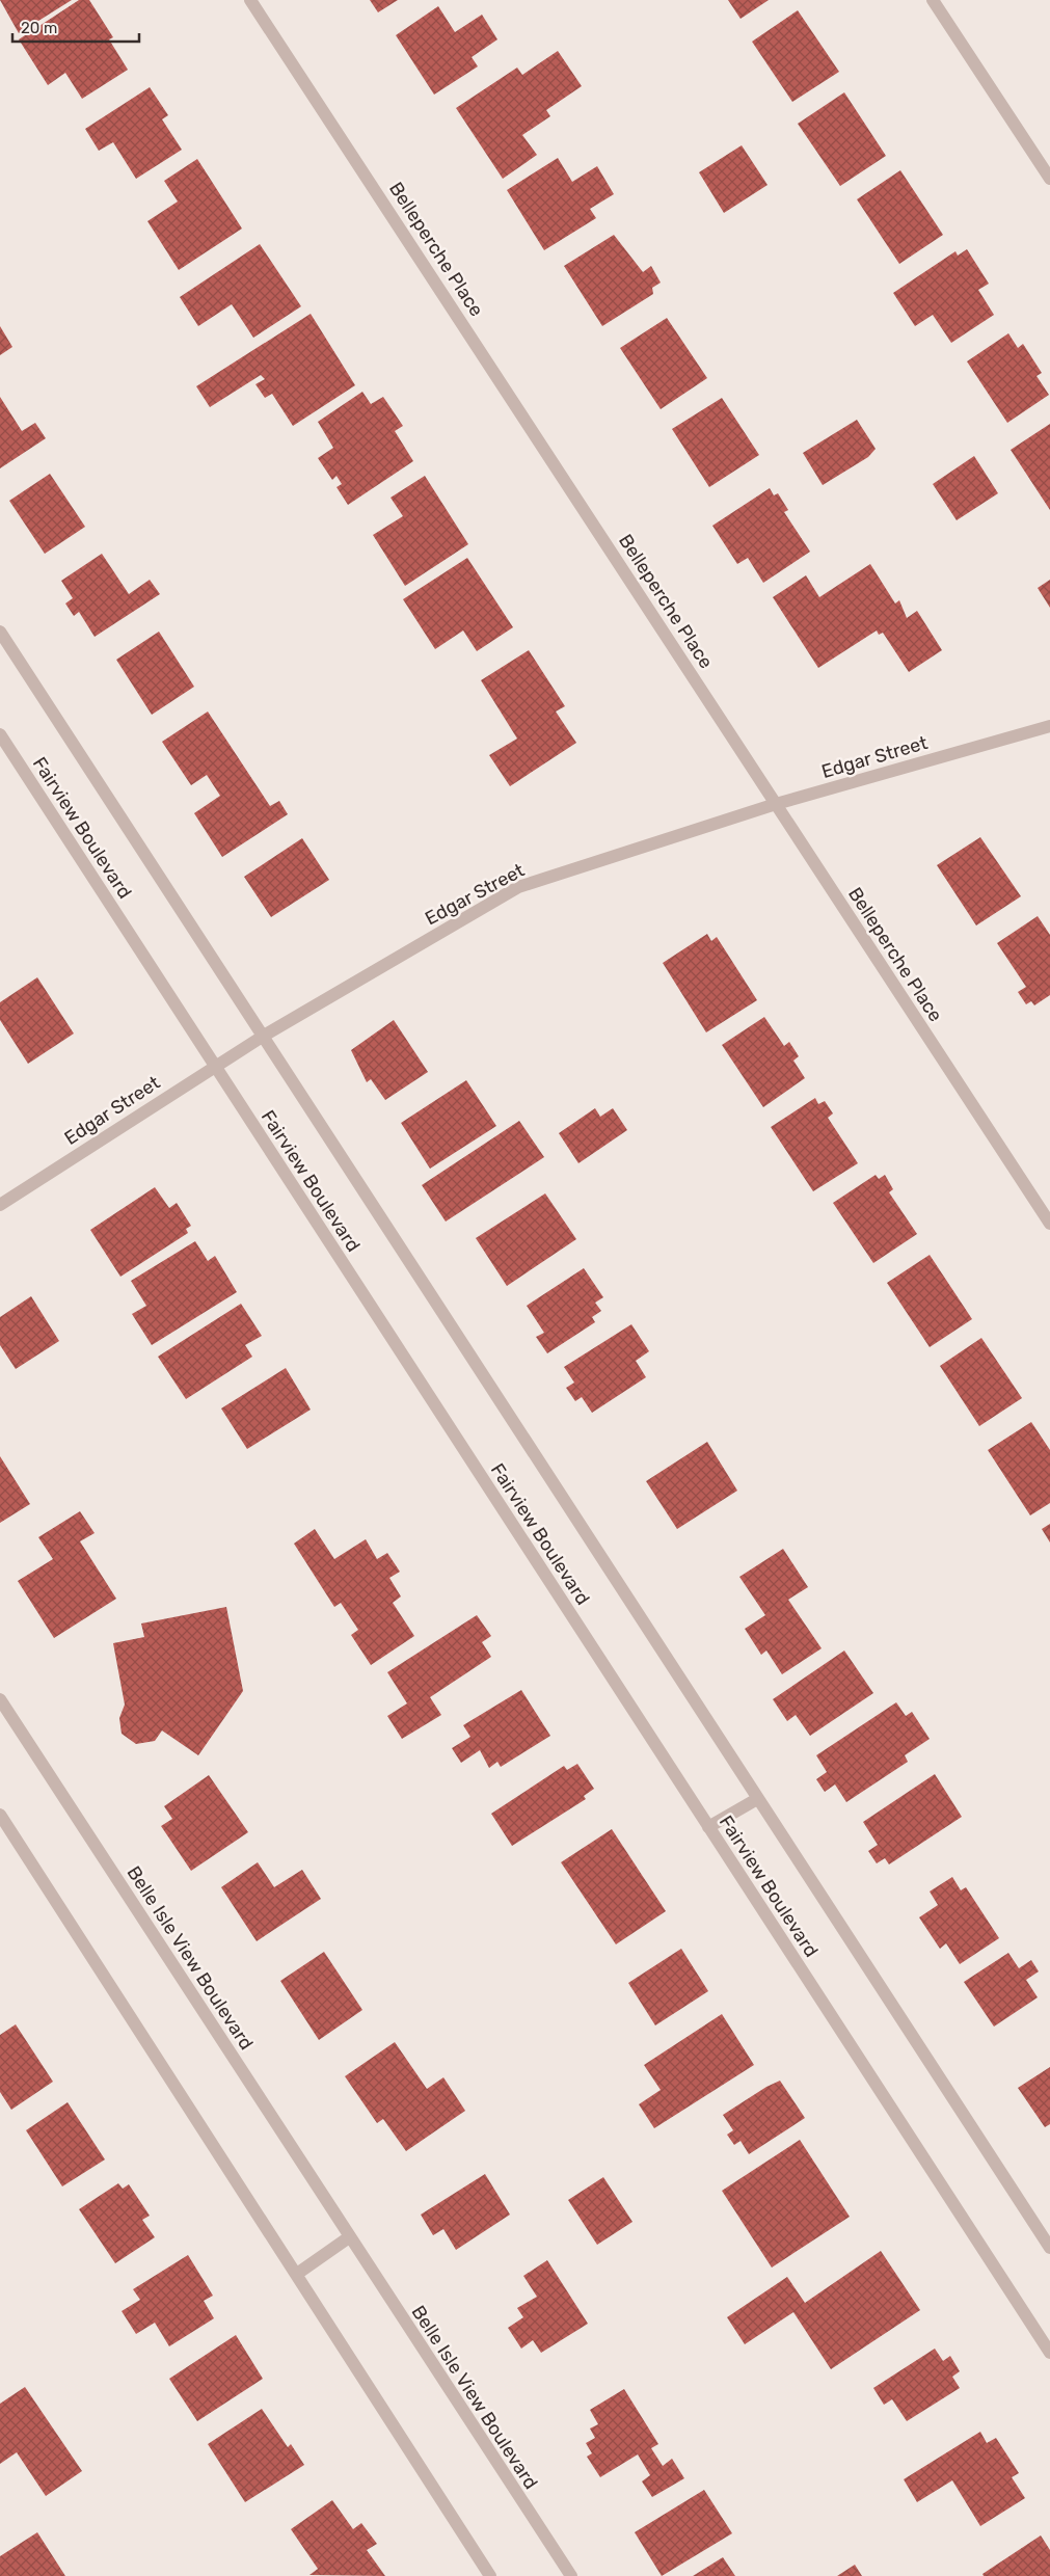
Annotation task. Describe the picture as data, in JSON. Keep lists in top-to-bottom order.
{
  "streets": {
    "street": [
      "Belleperche Place",
      "Edgar Street",
      "Fairview Boulevard",
      "Belle Isle View Boulevard"
    ]
  },
  "crossings": [
    ["Belleperche Place", "Edgar Street"],
    ["Edgar Street", "Fairview Boulevard"]
  ],
  "scale_bar": "20 m"
}
